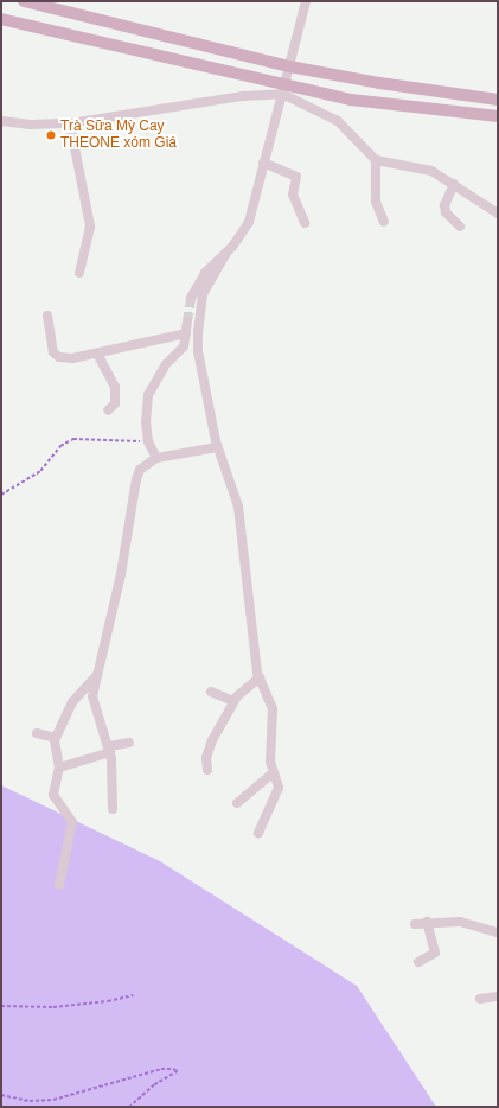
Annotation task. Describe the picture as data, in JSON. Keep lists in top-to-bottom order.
{
  "places": ["Trà Sữa Mỳ Cay THEONE xóm Giá"]
}
